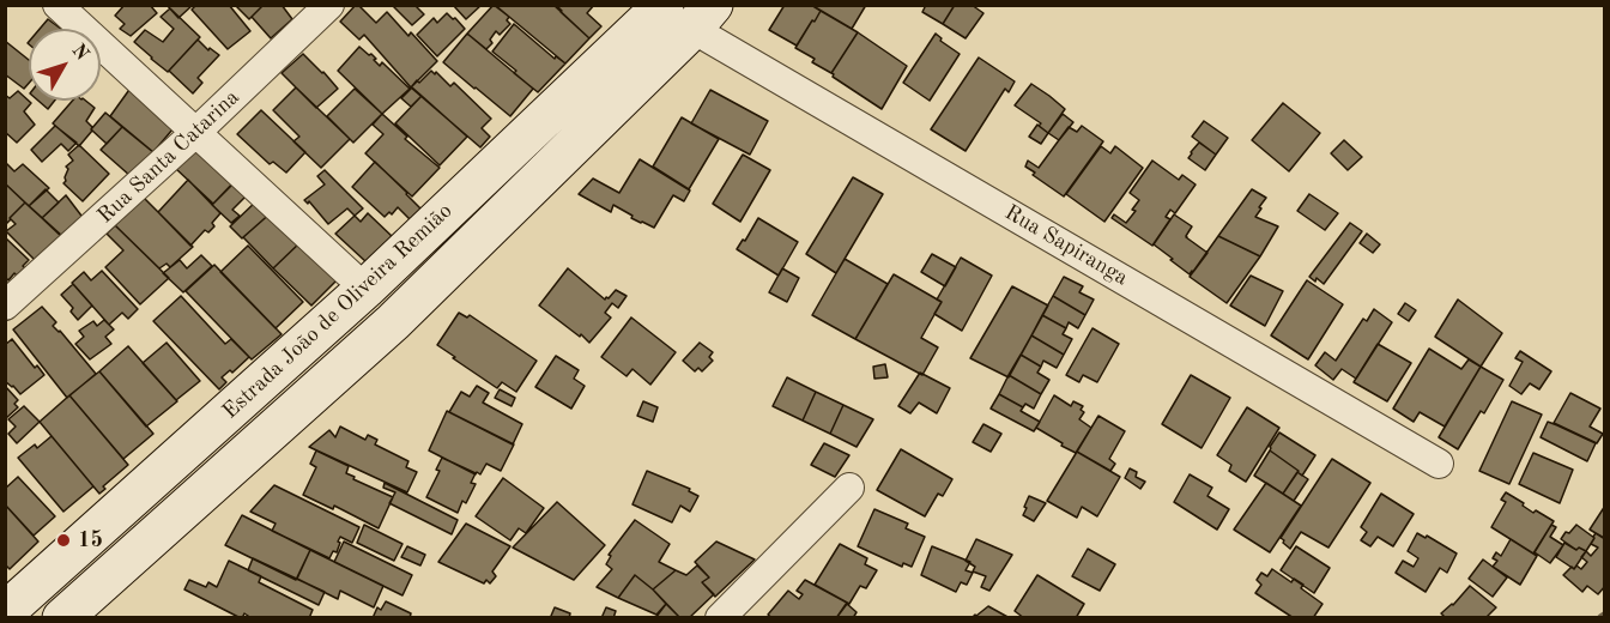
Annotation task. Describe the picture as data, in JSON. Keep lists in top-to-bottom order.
{
  "streets": {
    "main road": ["Estrada João de Oliveira Remião"],
    "street": ["Rua Santa Catarina", "Rua Sapiranga"]
  },
  "crossings": [
    ["Rua Sapiranga", "Estrada João de Oliveira Remião"]
  ],
  "places": ["15"],
  "north": "top right"
}
